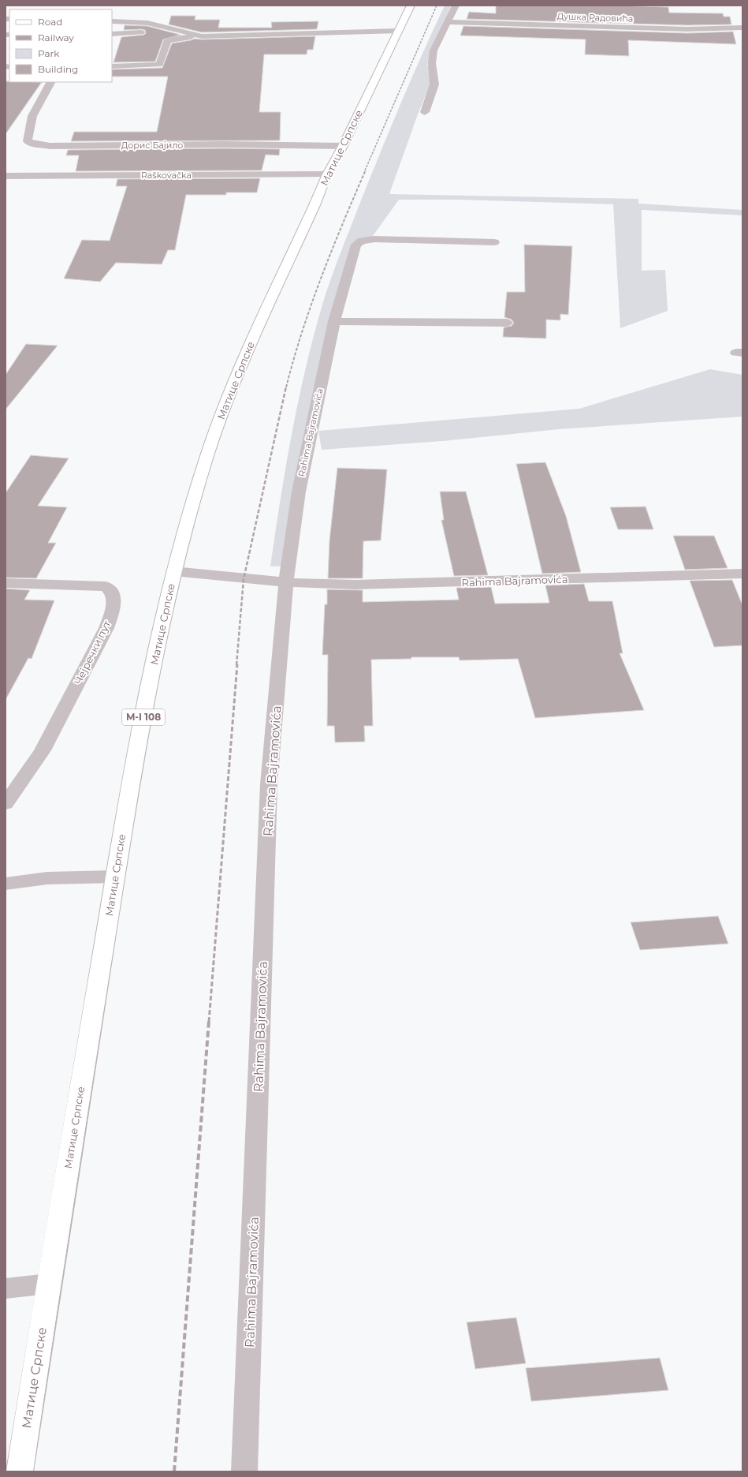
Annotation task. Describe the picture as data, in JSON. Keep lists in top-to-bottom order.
{
  "streets": {
    "main road": ["Матице Српске", "M-I 108"],
    "street": [
      "Душка Радовића",
      "Дорис Бајило",
      "Raškovačka",
      "Rahima Bajramovića",
      "Чејречки пут"
    ]
  },
  "crossings": [
    ["Дорис Бајило", "Матице Српске"],
    ["Матице Српске", "Raškovačka"],
    ["Матице Српске", "Rahima Bajramovića"]
  ],
  "legend": [
    "Road",
    "Railway",
    "Park",
    "Building"
  ]
}
